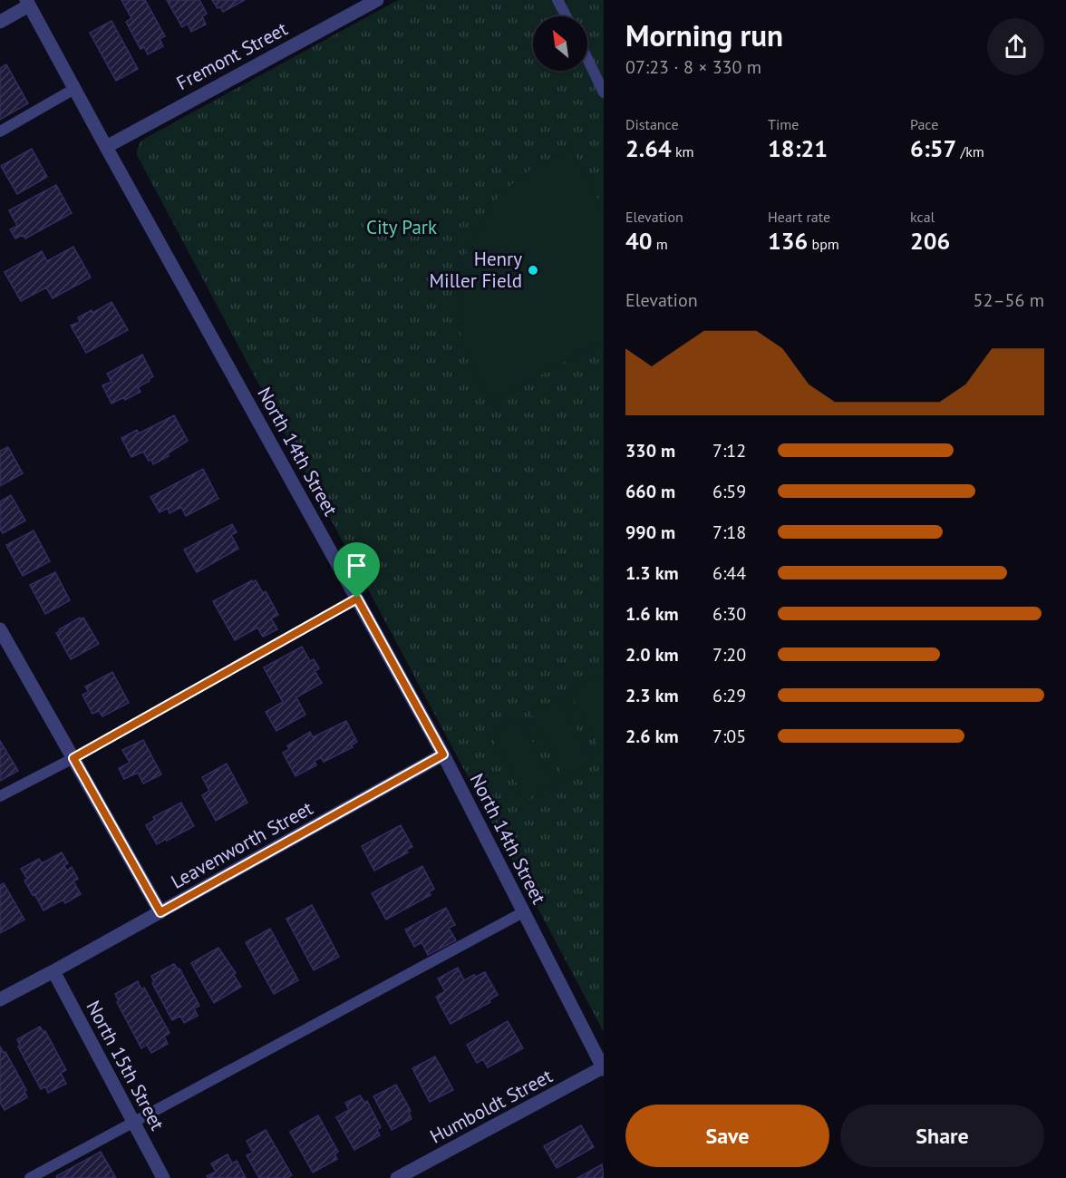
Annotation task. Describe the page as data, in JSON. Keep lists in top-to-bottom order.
{
  "streets": {
    "street": [
      "Fremont Street",
      "North 14th Street",
      "Leavenworth Street",
      "North 15th Street",
      "Humboldt Street"
    ]
  },
  "crossings": [
    ["Fremont Street", "North 14th Street"],
    ["North 14th Street", "Leavenworth Street"],
    ["North 14th Street", "Humboldt Street"],
    ["Leavenworth Street", "North 15th Street"]
  ],
  "parks": ["City Park"],
  "places": ["Henry Miller Field"],
  "north": "top left",
  "page": {
    "heading": ["Morning run", "07:23 · 8 × 330 m"],
    "stats": [
      ["Distance", "2.64 km"],
      ["Time", "18:21"],
      ["Pace", "6:57 /km"],
      ["Elevation", "40 m"],
      ["Heart rate", "136 bpm"],
      ["kcal", "206"]
    ],
    "chart": ["Elevation", "52–56 m"],
    "list": [
      {
        "name": "330 m",
        "note": "7:12"
      },
      {
        "name": "660 m",
        "note": "6:59"
      },
      {
        "name": "990 m",
        "note": "7:18"
      },
      {
        "name": "1.3 km",
        "note": "6:44"
      },
      {
        "name": "1.6 km",
        "note": "6:30"
      },
      {
        "name": "2.0 km",
        "note": "7:20"
      },
      {
        "name": "2.3 km",
        "note": "6:29"
      },
      {
        "name": "2.6 km",
        "note": "7:05"
      }
    ],
    "buttons": ["Save", "Share"]
  }
}
